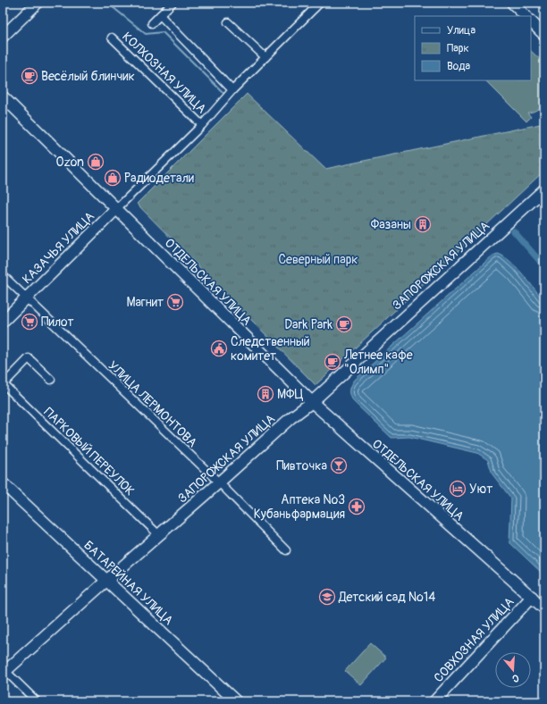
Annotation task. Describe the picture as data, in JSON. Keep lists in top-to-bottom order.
{
  "streets": {
    "street": [
      "КОЛХОЗНАЯ УЛИЦА",
      "КАЗАЧЬЯ УЛИЦА",
      "ЗАПОРОЖСКАЯ УЛИЦА",
      "ОТДЕЛЬСКАЯ УЛИЦА",
      "УЛИЦА ЛЕРМОНТОВА",
      "ПАРКОВЫЙ ПЕРЕУЛОК",
      "БАТАРЕЙНАЯ УЛИЦА",
      "СОВХОЗНАЯ УЛИЦА"
    ]
  },
  "crossings": [
    ["КАЗАЧЬЯ УЛИЦА", "ОТДЕЛЬСКАЯ УЛИЦА"],
    ["КАЗАЧЬЯ УЛИЦА", "УЛИЦА ЛЕРМОНТОВА"],
    ["ЗАПОРОЖСКАЯ УЛИЦА", "ОТДЕЛЬСКАЯ УЛИЦА"],
    ["ЗАПОРОЖСКАЯ УЛИЦА", "УЛИЦА ЛЕРМОНТОВА"],
    ["ЗАПОРОЖСКАЯ УЛИЦА", "ПАРКОВЫЙ ПЕРЕУЛОК"],
    ["ЗАПОРОЖСКАЯ УЛИЦА", "БАТАРЕЙНАЯ УЛИЦА"],
    ["ОТДЕЛЬСКАЯ УЛИЦА", "СОВХОЗНАЯ УЛИЦА"]
  ],
  "parks": ["Северный парк"],
  "places": {
    "cafe": ["Весёлый блинчик", "Dark Park", "Летнее кафе \"Олимп\""],
    "shop": ["Ozon", "Радиодетали"],
    "building": ["Фазаны", "МФЦ"],
    "supermarket": ["Магнит", "Пилот"],
    "public building": ["Следственный комитет"],
    "bar": ["Пивточка"],
    "hotel": ["Уют"],
    "pharmacy": ["Аптека №3 Кубаньфармация"],
    "school or university": ["Детский сад №14"]
  },
  "legend": ["Улица", "Парк", "Вода"],
  "north": "bottom"
}
